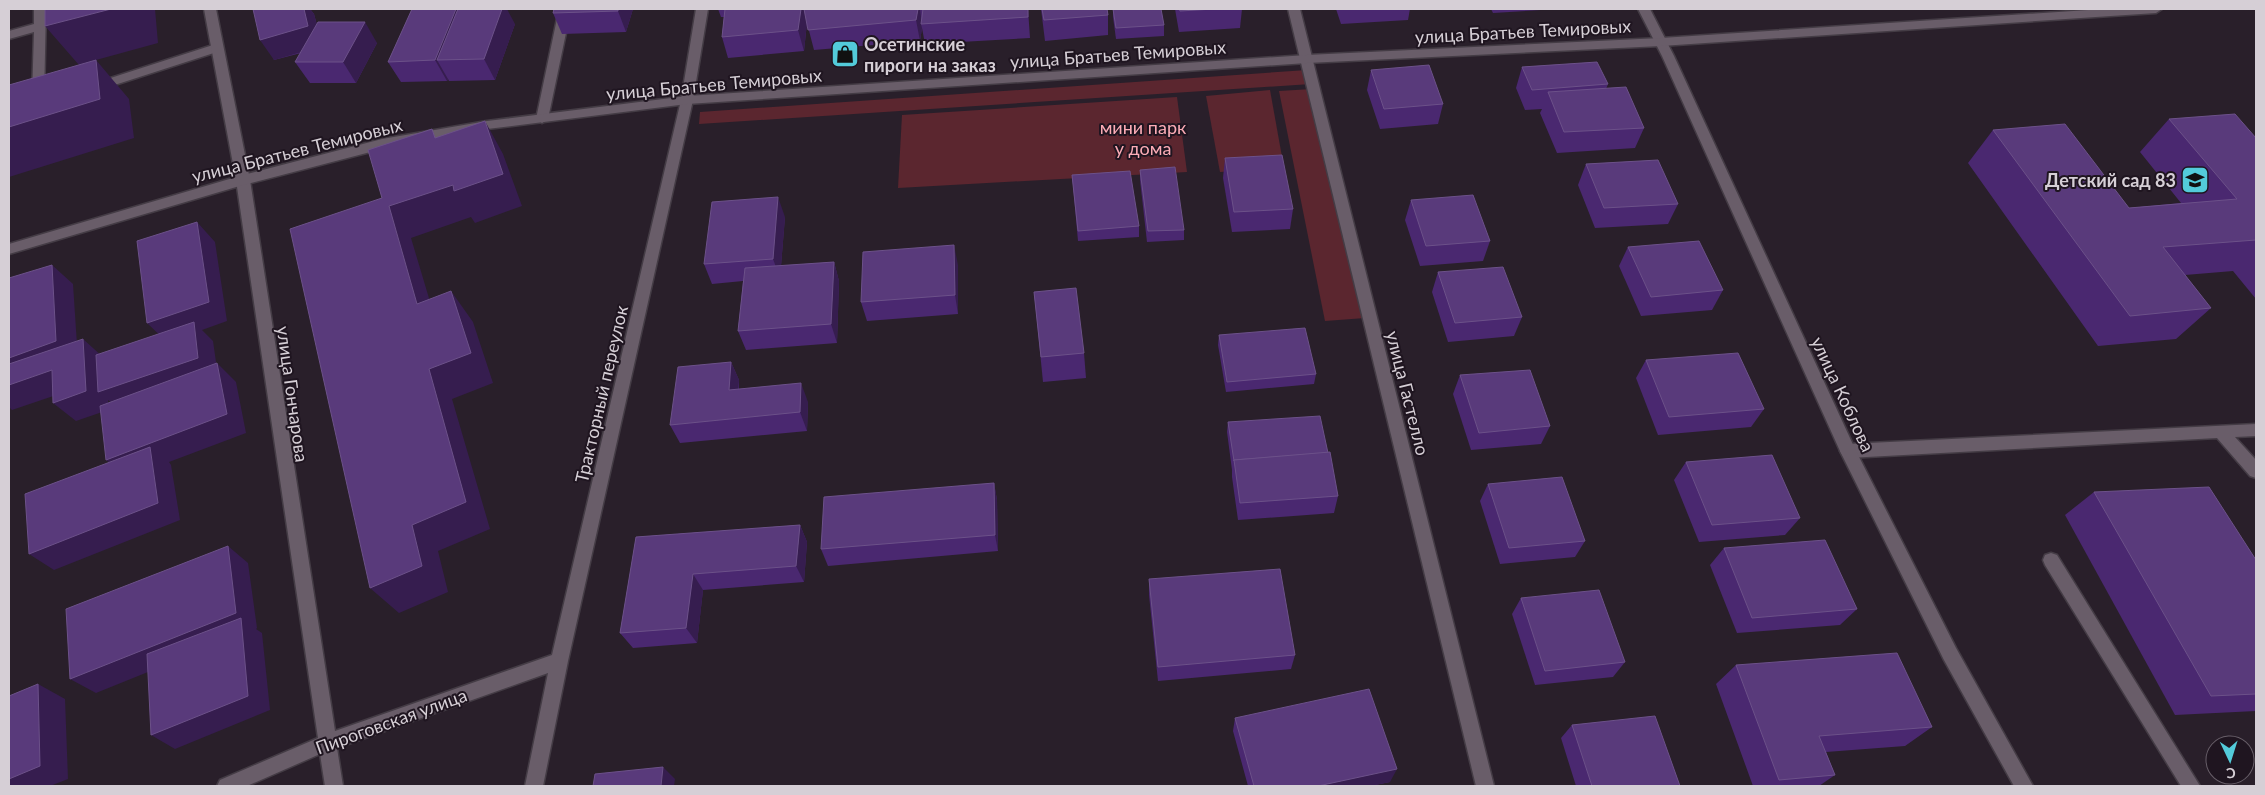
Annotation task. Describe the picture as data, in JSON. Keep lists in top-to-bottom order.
{
  "streets": {
    "street": [
      "улица Братьев Темировых",
      "улица Гастелло",
      "улица Гончарова",
      "Тракторный переулок",
      "улица Коблова",
      "Пироговская улица"
    ]
  },
  "crossings": [
    ["улица Братьев Темировых", "улица Гастелло"],
    ["улица Братьев Темировых", "улица Гончарова"],
    ["улица Братьев Темировых", "Тракторный переулок"],
    ["улица Братьев Темировых", "улица Коблова"],
    ["улица Гончарова", "Пироговская улица"],
    ["Тракторный переулок", "Пироговская улица"]
  ],
  "parks": ["мини парк у дома"],
  "places": {
    "shop": ["Осетинские пироги на заказ"],
    "school or university": ["Детский сад 83"]
  },
  "north": "bottom"
}
